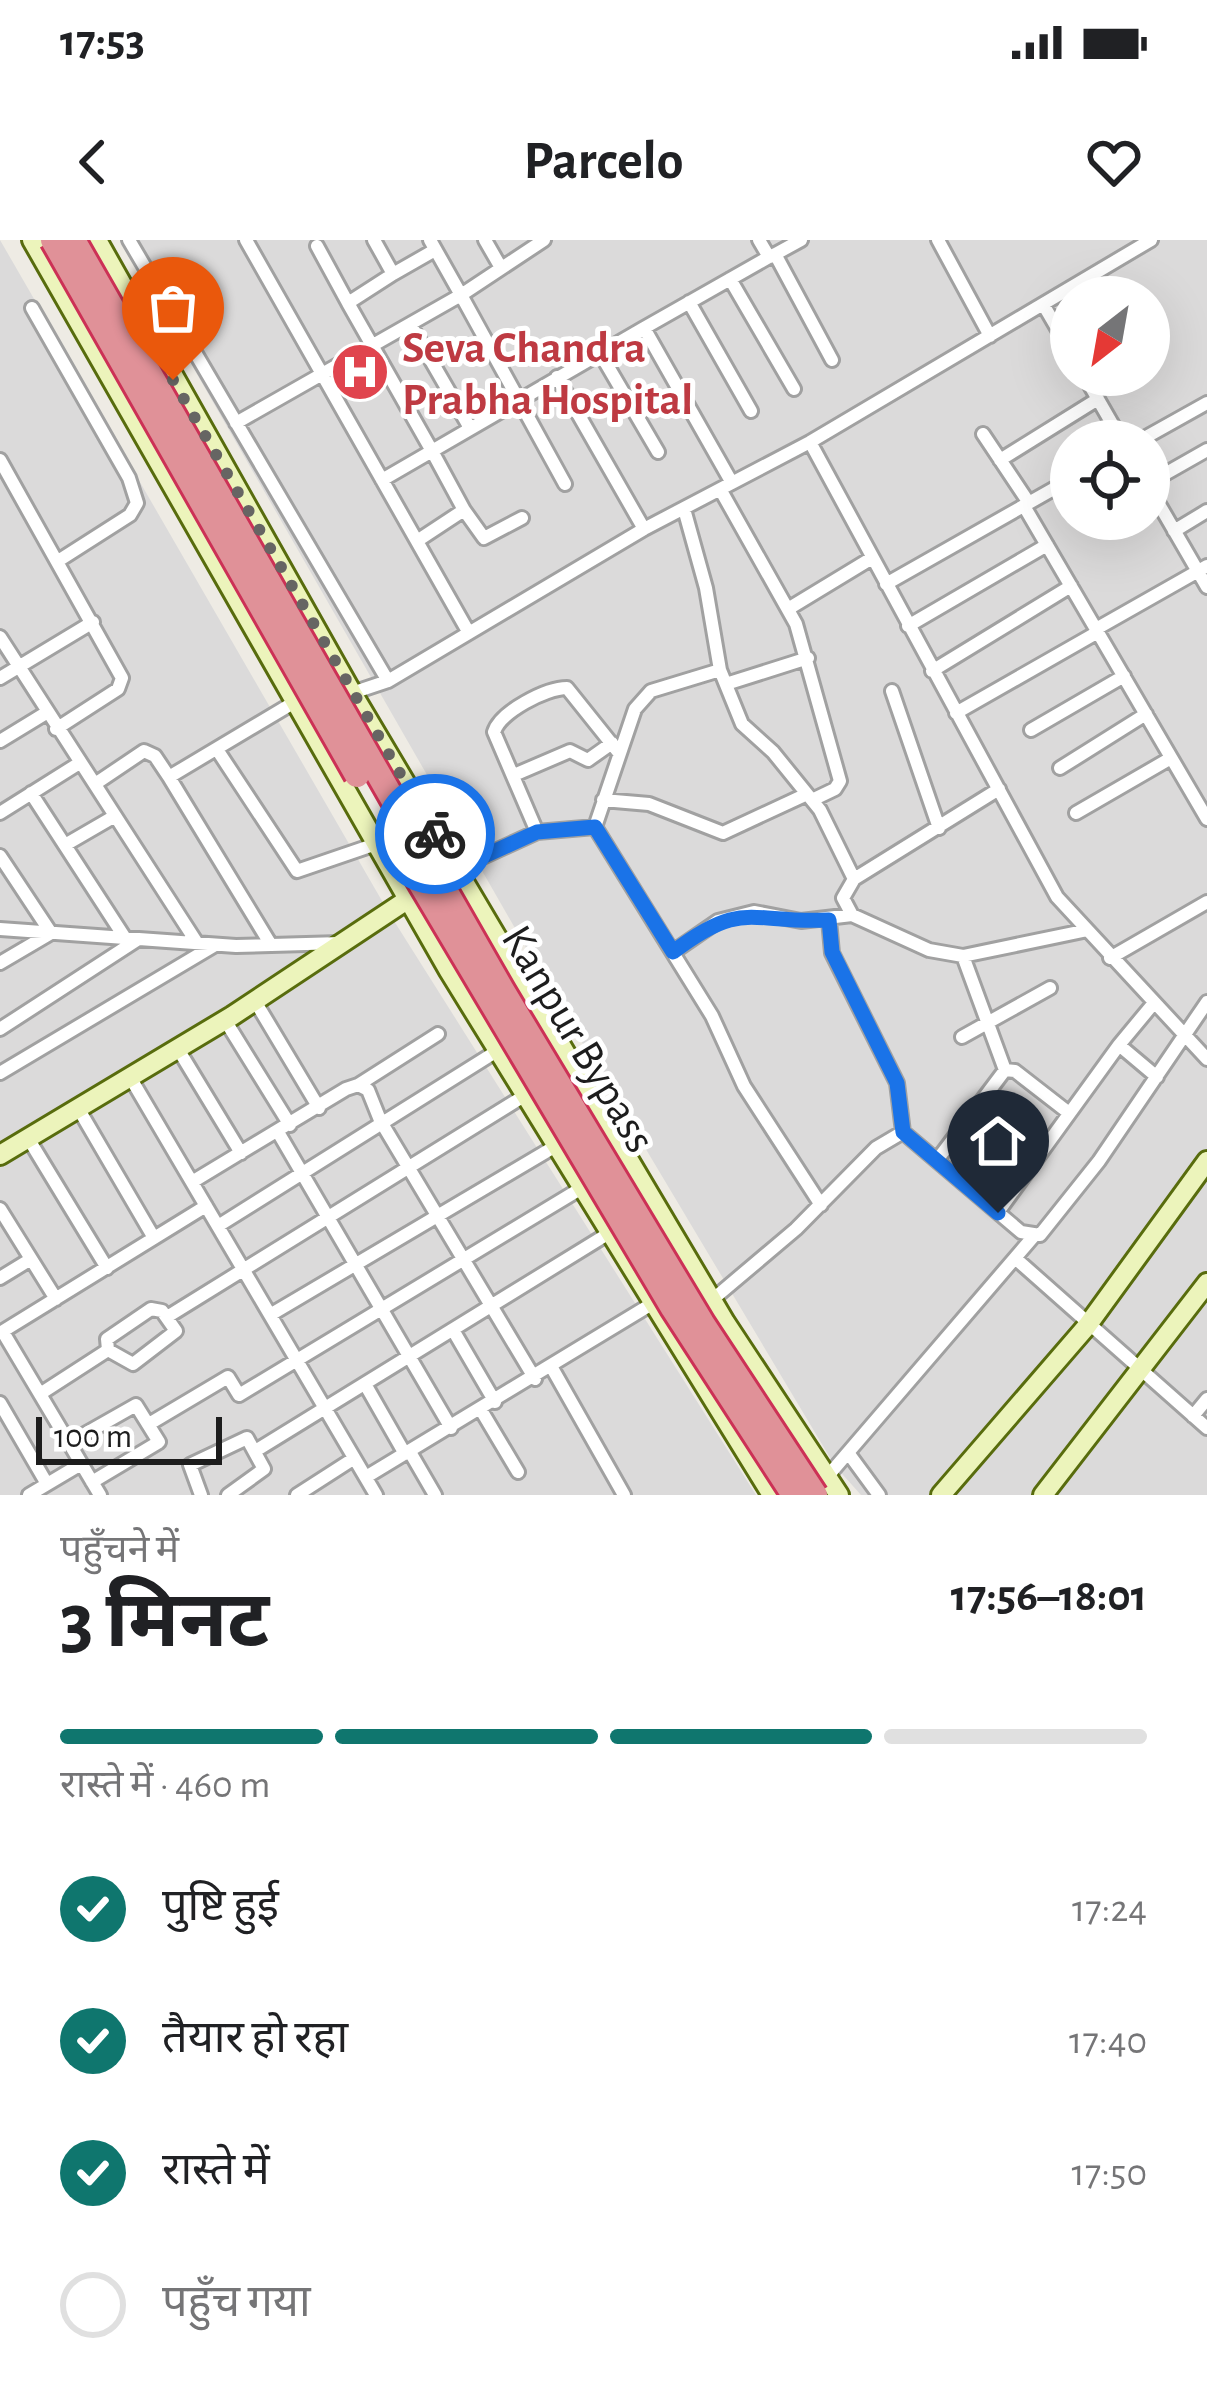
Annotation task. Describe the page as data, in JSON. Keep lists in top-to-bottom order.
{
  "streets": {
    "highway": ["Kanpur Bypass"]
  },
  "places": {
    "hospital": ["Seva Chandra Prabha Hospital"]
  },
  "scale_bar": "100 m",
  "north": "bottom left",
  "page": {
    "status": "17:53",
    "header": "Parcelo",
    "scale": "100 m",
    "heading": ["3 मिनट", "पहुँचने में", "17:56–18:01"],
    "bar": "रास्ते में · 460 m",
    "list": [
      ["पुष्टि हुई", "17:24"],
      ["तैयार हो रहा", "17:40"],
      ["रास्ते में", "17:50"],
      "पहुँच गया"
    ]
  }
}
